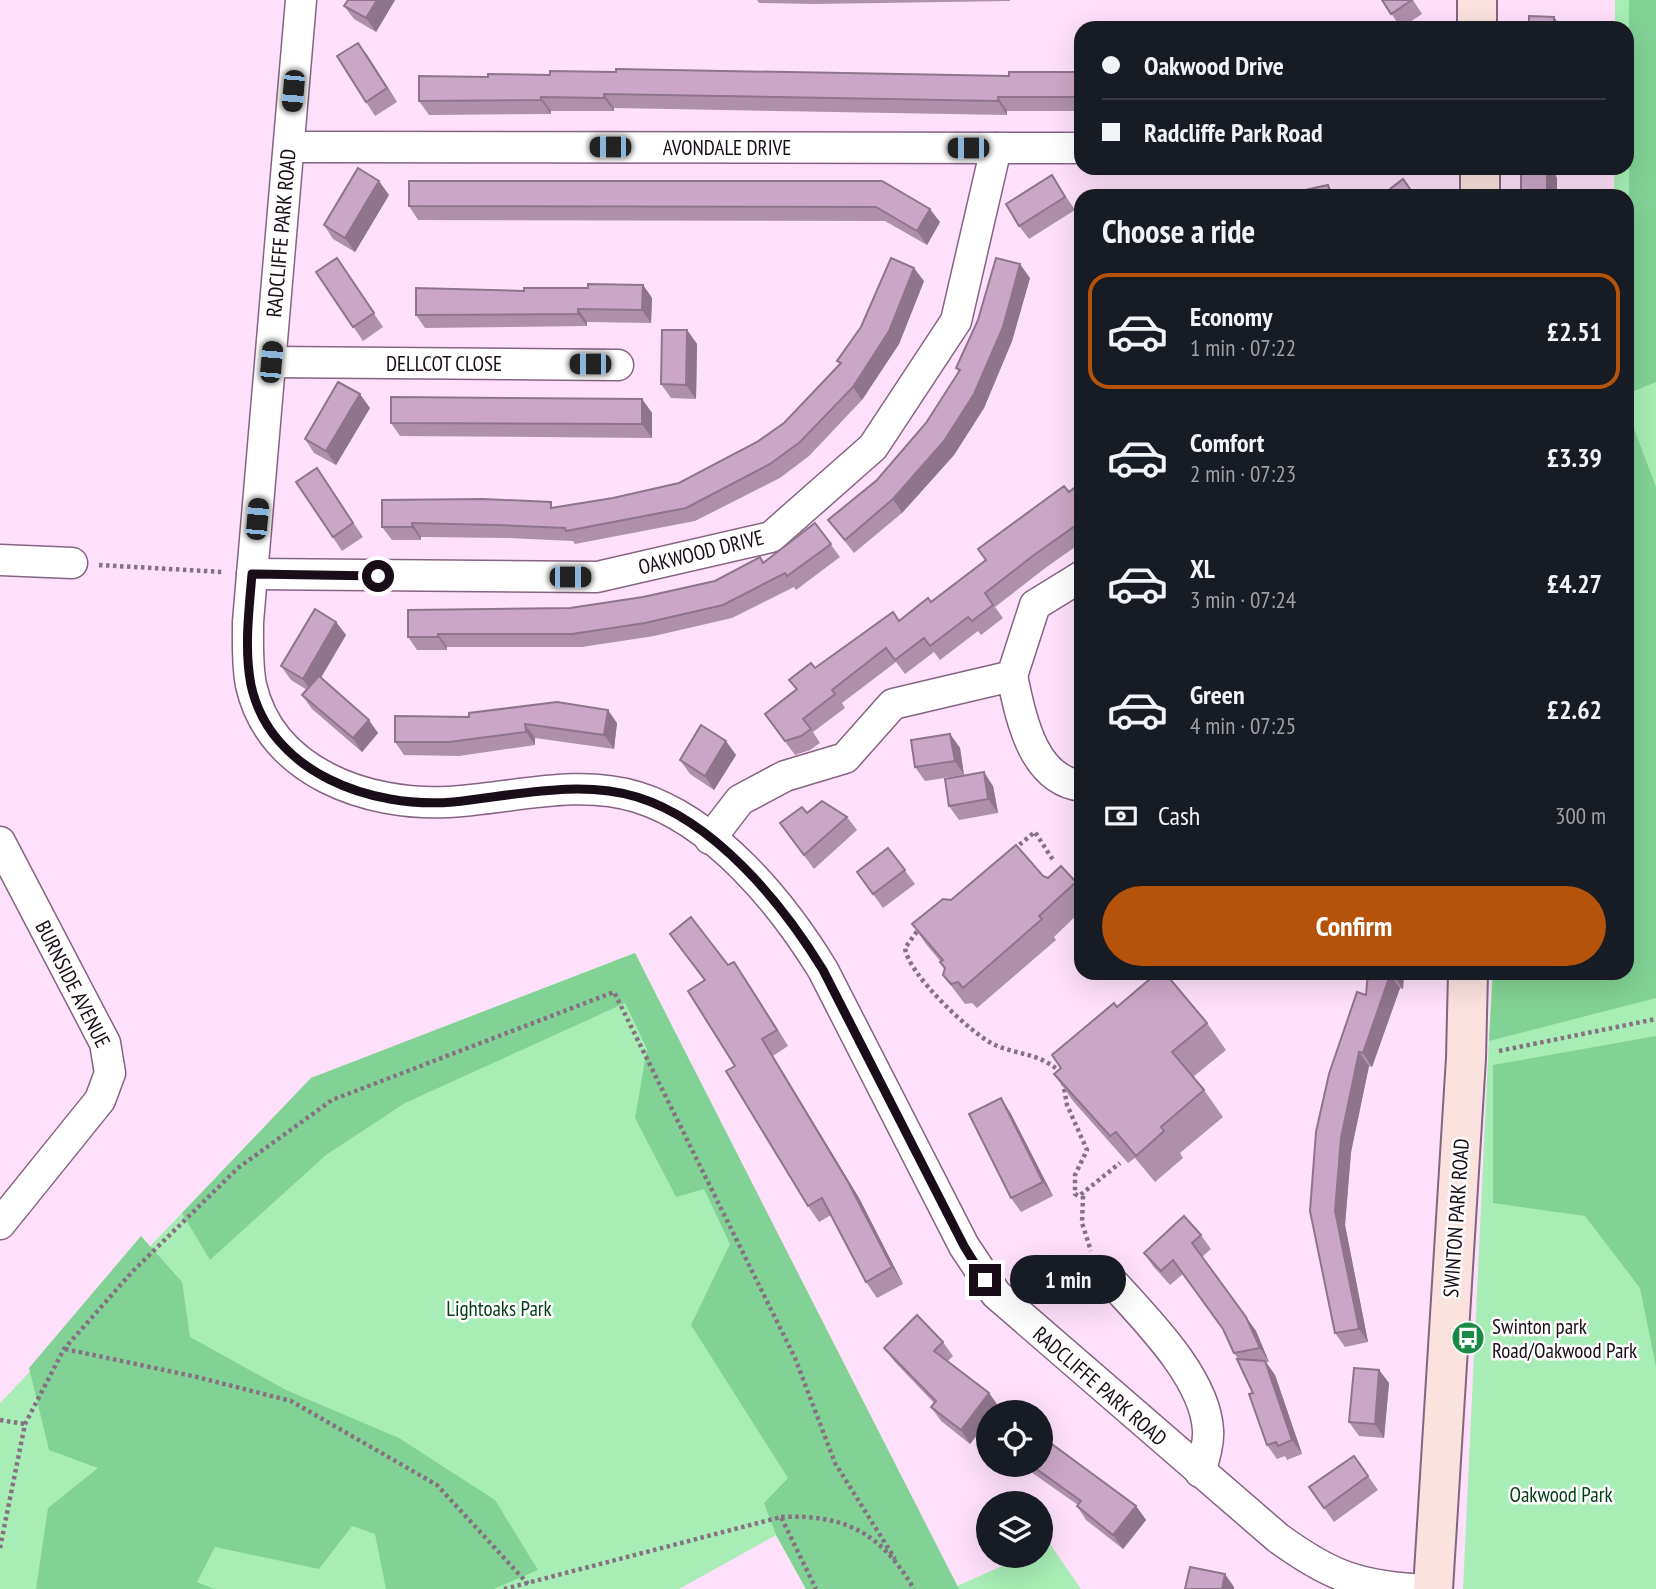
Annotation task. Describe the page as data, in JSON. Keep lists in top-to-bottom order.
{
  "streets": {
    "street": [
      "AVONDALE DRIVE",
      "RADCLIFFE PARK ROAD",
      "DELLCOT CLOSE",
      "OAKWOOD DRIVE",
      "BURNSIDE AVENUE",
      "SWINTON PARK ROAD"
    ]
  },
  "crossings": [
    ["AVONDALE DRIVE", "RADCLIFFE PARK ROAD"],
    ["AVONDALE DRIVE", "OAKWOOD DRIVE"],
    ["RADCLIFFE PARK ROAD", "DELLCOT CLOSE"],
    ["RADCLIFFE PARK ROAD", "OAKWOOD DRIVE"]
  ],
  "parks": ["Lightoaks Park", "Oakwood Park"],
  "places": {
    "bus stop": ["Swinton park Road/Oakwood Park"]
  },
  "page": {
    "banner": ["Oakwood Drive", "Radcliffe Park Road"],
    "heading": "Choose a ride",
    "list": [
      {
        "name": "Economy",
        "note": "1 min · 07:22",
        "value": "£2.51"
      },
      {
        "name": "Comfort",
        "note": "2 min · 07:23",
        "value": "£3.39"
      },
      {
        "name": "XL",
        "note": "3 min · 07:24",
        "value": "£4.27"
      },
      {
        "name": "Green",
        "note": "4 min · 07:25",
        "value": "£2.62"
      }
    ],
    "pay": ["Cash", "300 m"],
    "buttons": "Confirm",
    "bubble": "1 min"
  }
}
